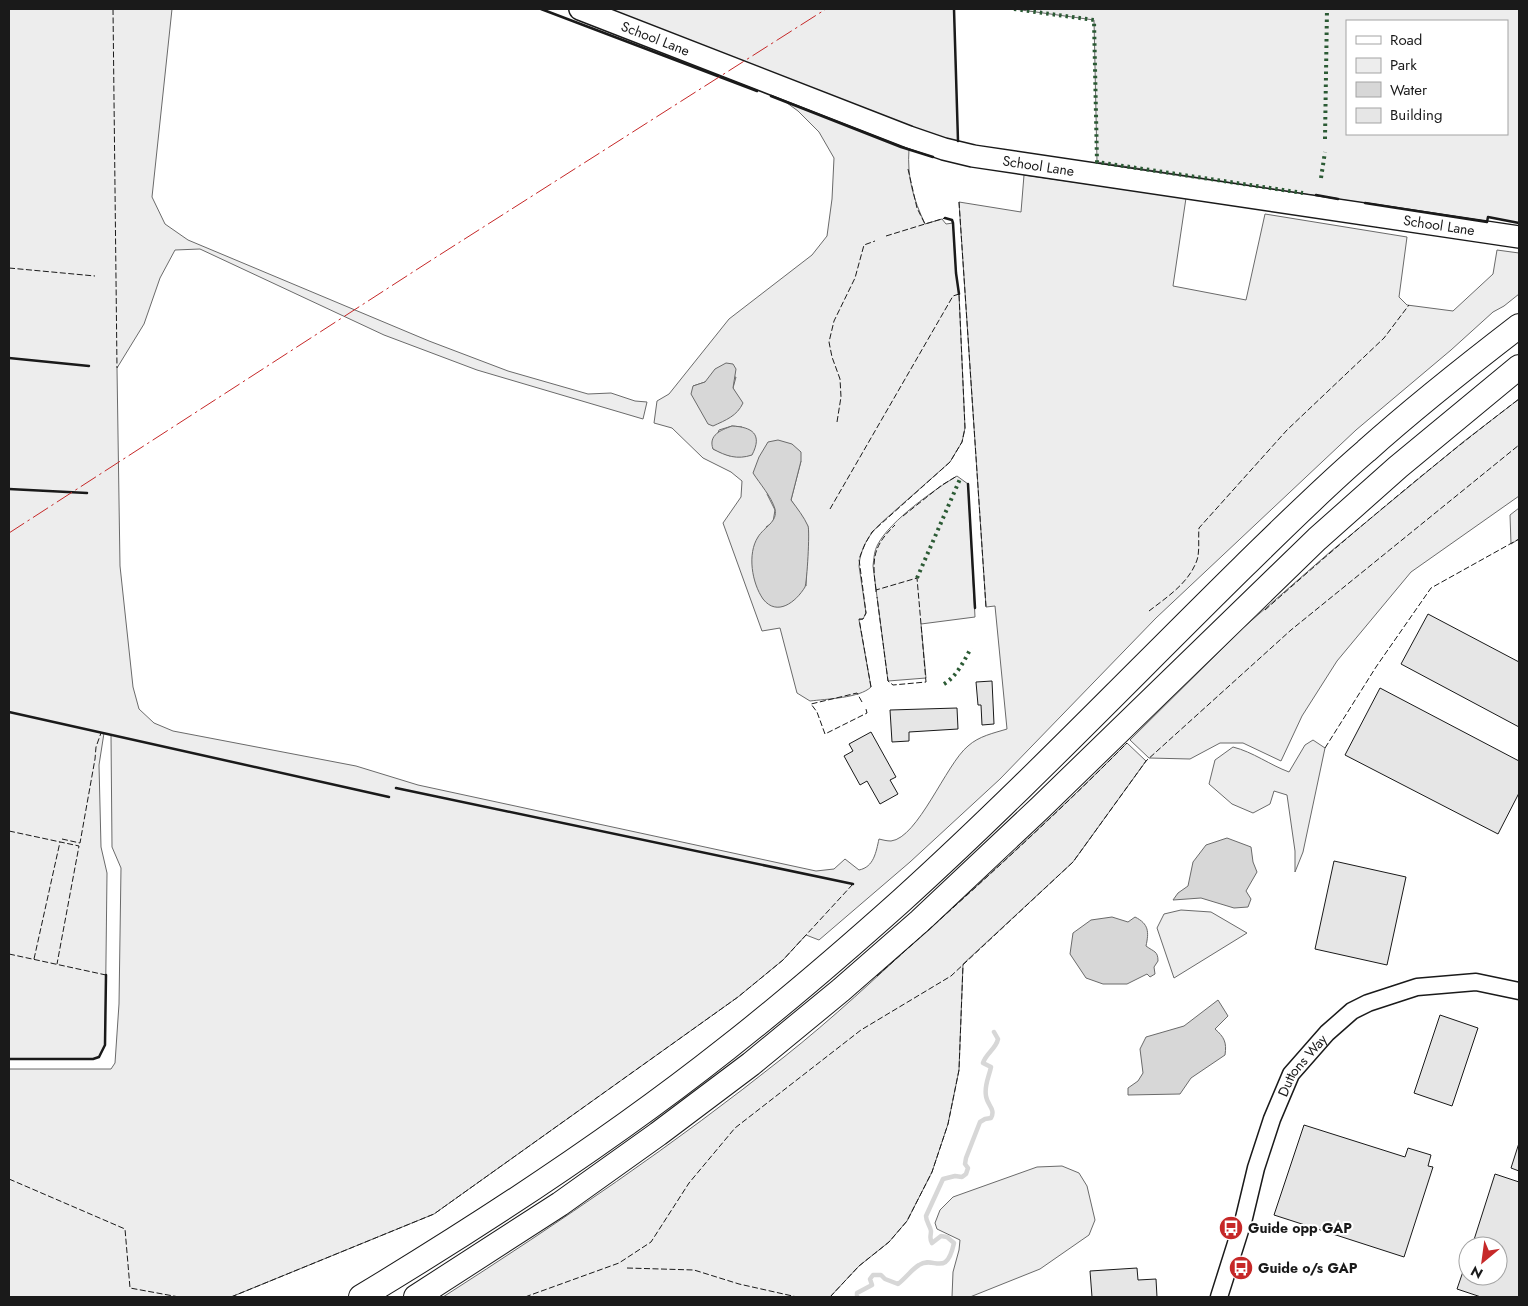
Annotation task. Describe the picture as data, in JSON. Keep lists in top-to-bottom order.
{
  "streets": {
    "main road": ["School Lane"],
    "street": ["Duttons Way"]
  },
  "places": {
    "bus stop": ["Guide opp GAP", "Guide o/s GAP"]
  },
  "legend": [
    "Road",
    "Park",
    "Water",
    "Building"
  ],
  "north": "bottom left"
}
